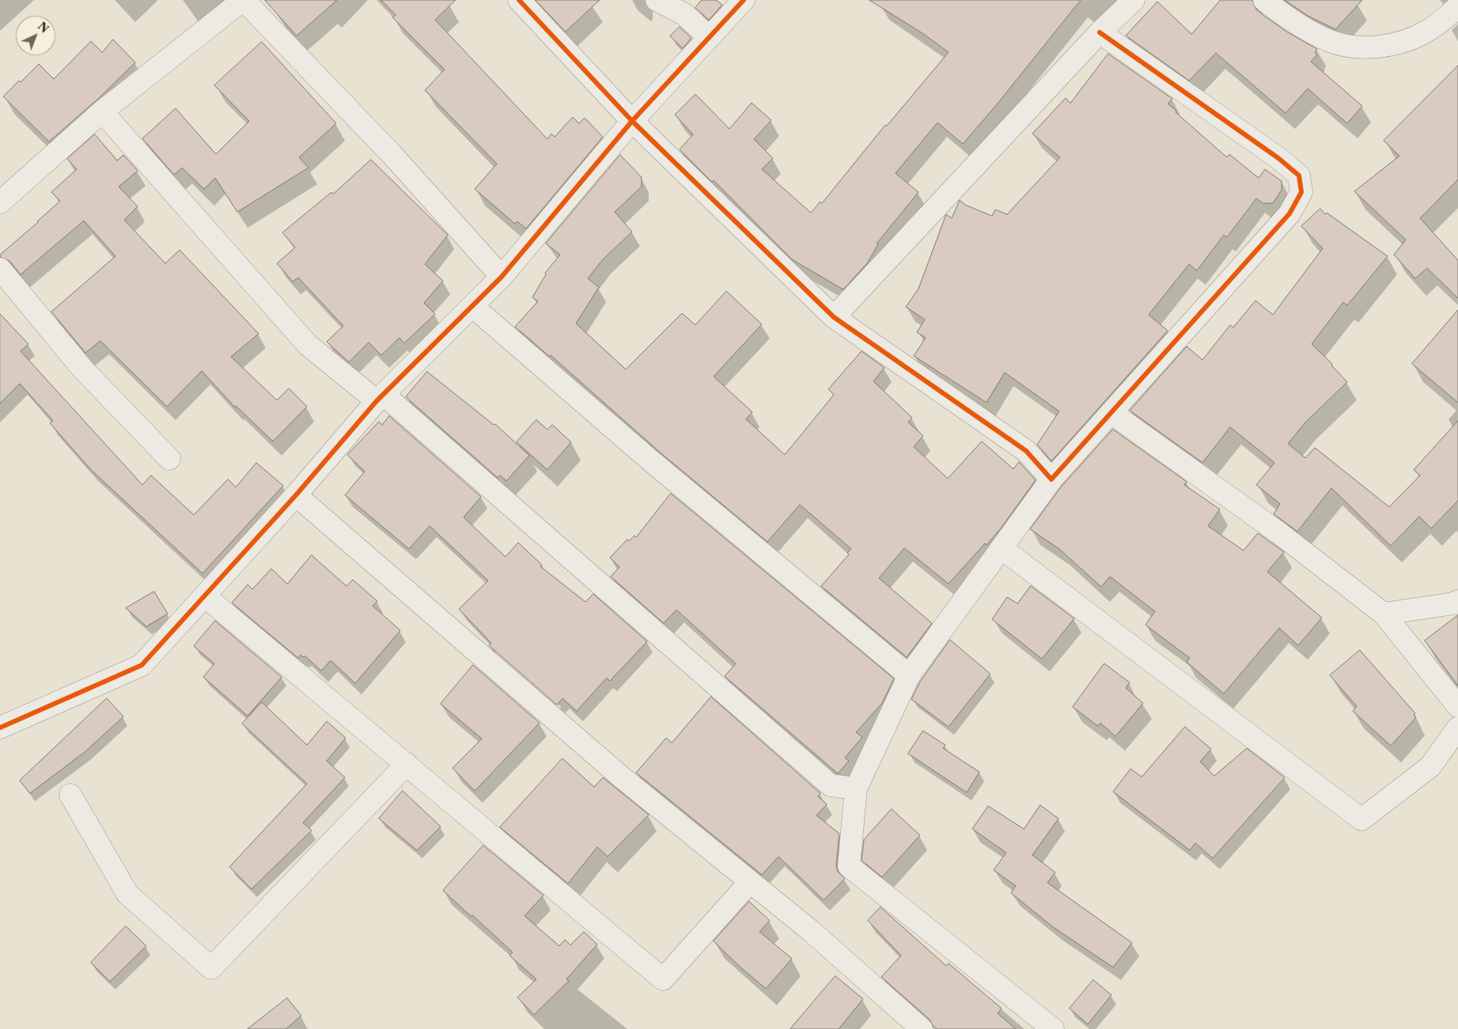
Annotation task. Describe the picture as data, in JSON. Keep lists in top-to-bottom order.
{
  "north": "top right"
}
